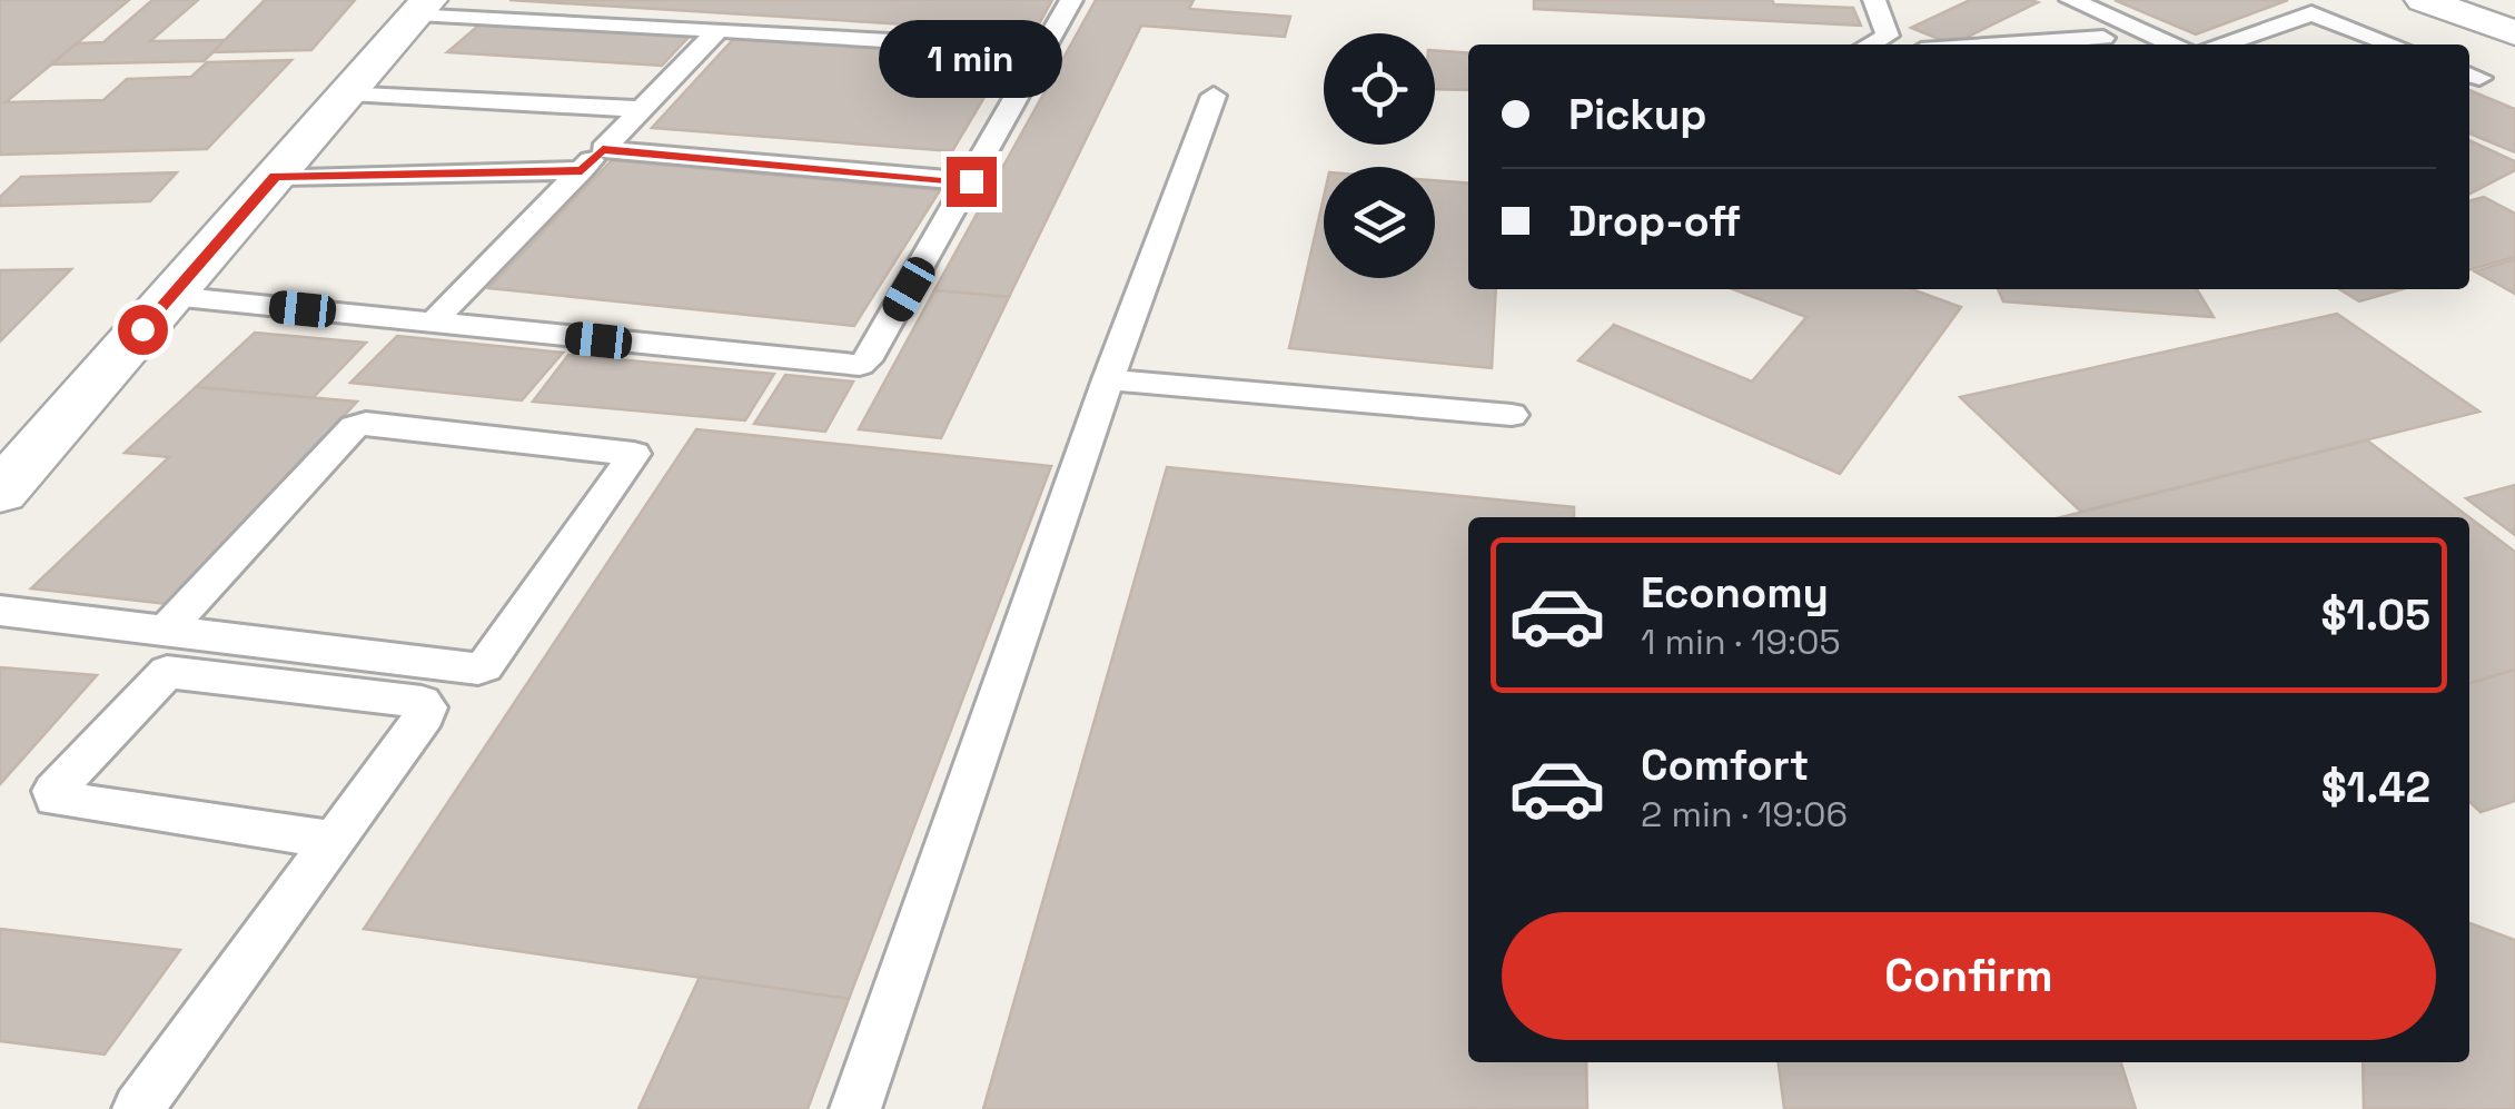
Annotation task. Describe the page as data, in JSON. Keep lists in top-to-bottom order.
{
  "page": {
    "bubble": "1 min",
    "banner": ["Pickup", "Drop-off"],
    "list": [
      {
        "name": "Economy",
        "note": "1 min · 19:05",
        "value": "$1.05"
      },
      {
        "name": "Comfort",
        "note": "2 min · 19:06",
        "value": "$1.42"
      }
    ],
    "buttons": "Confirm"
  }
}
